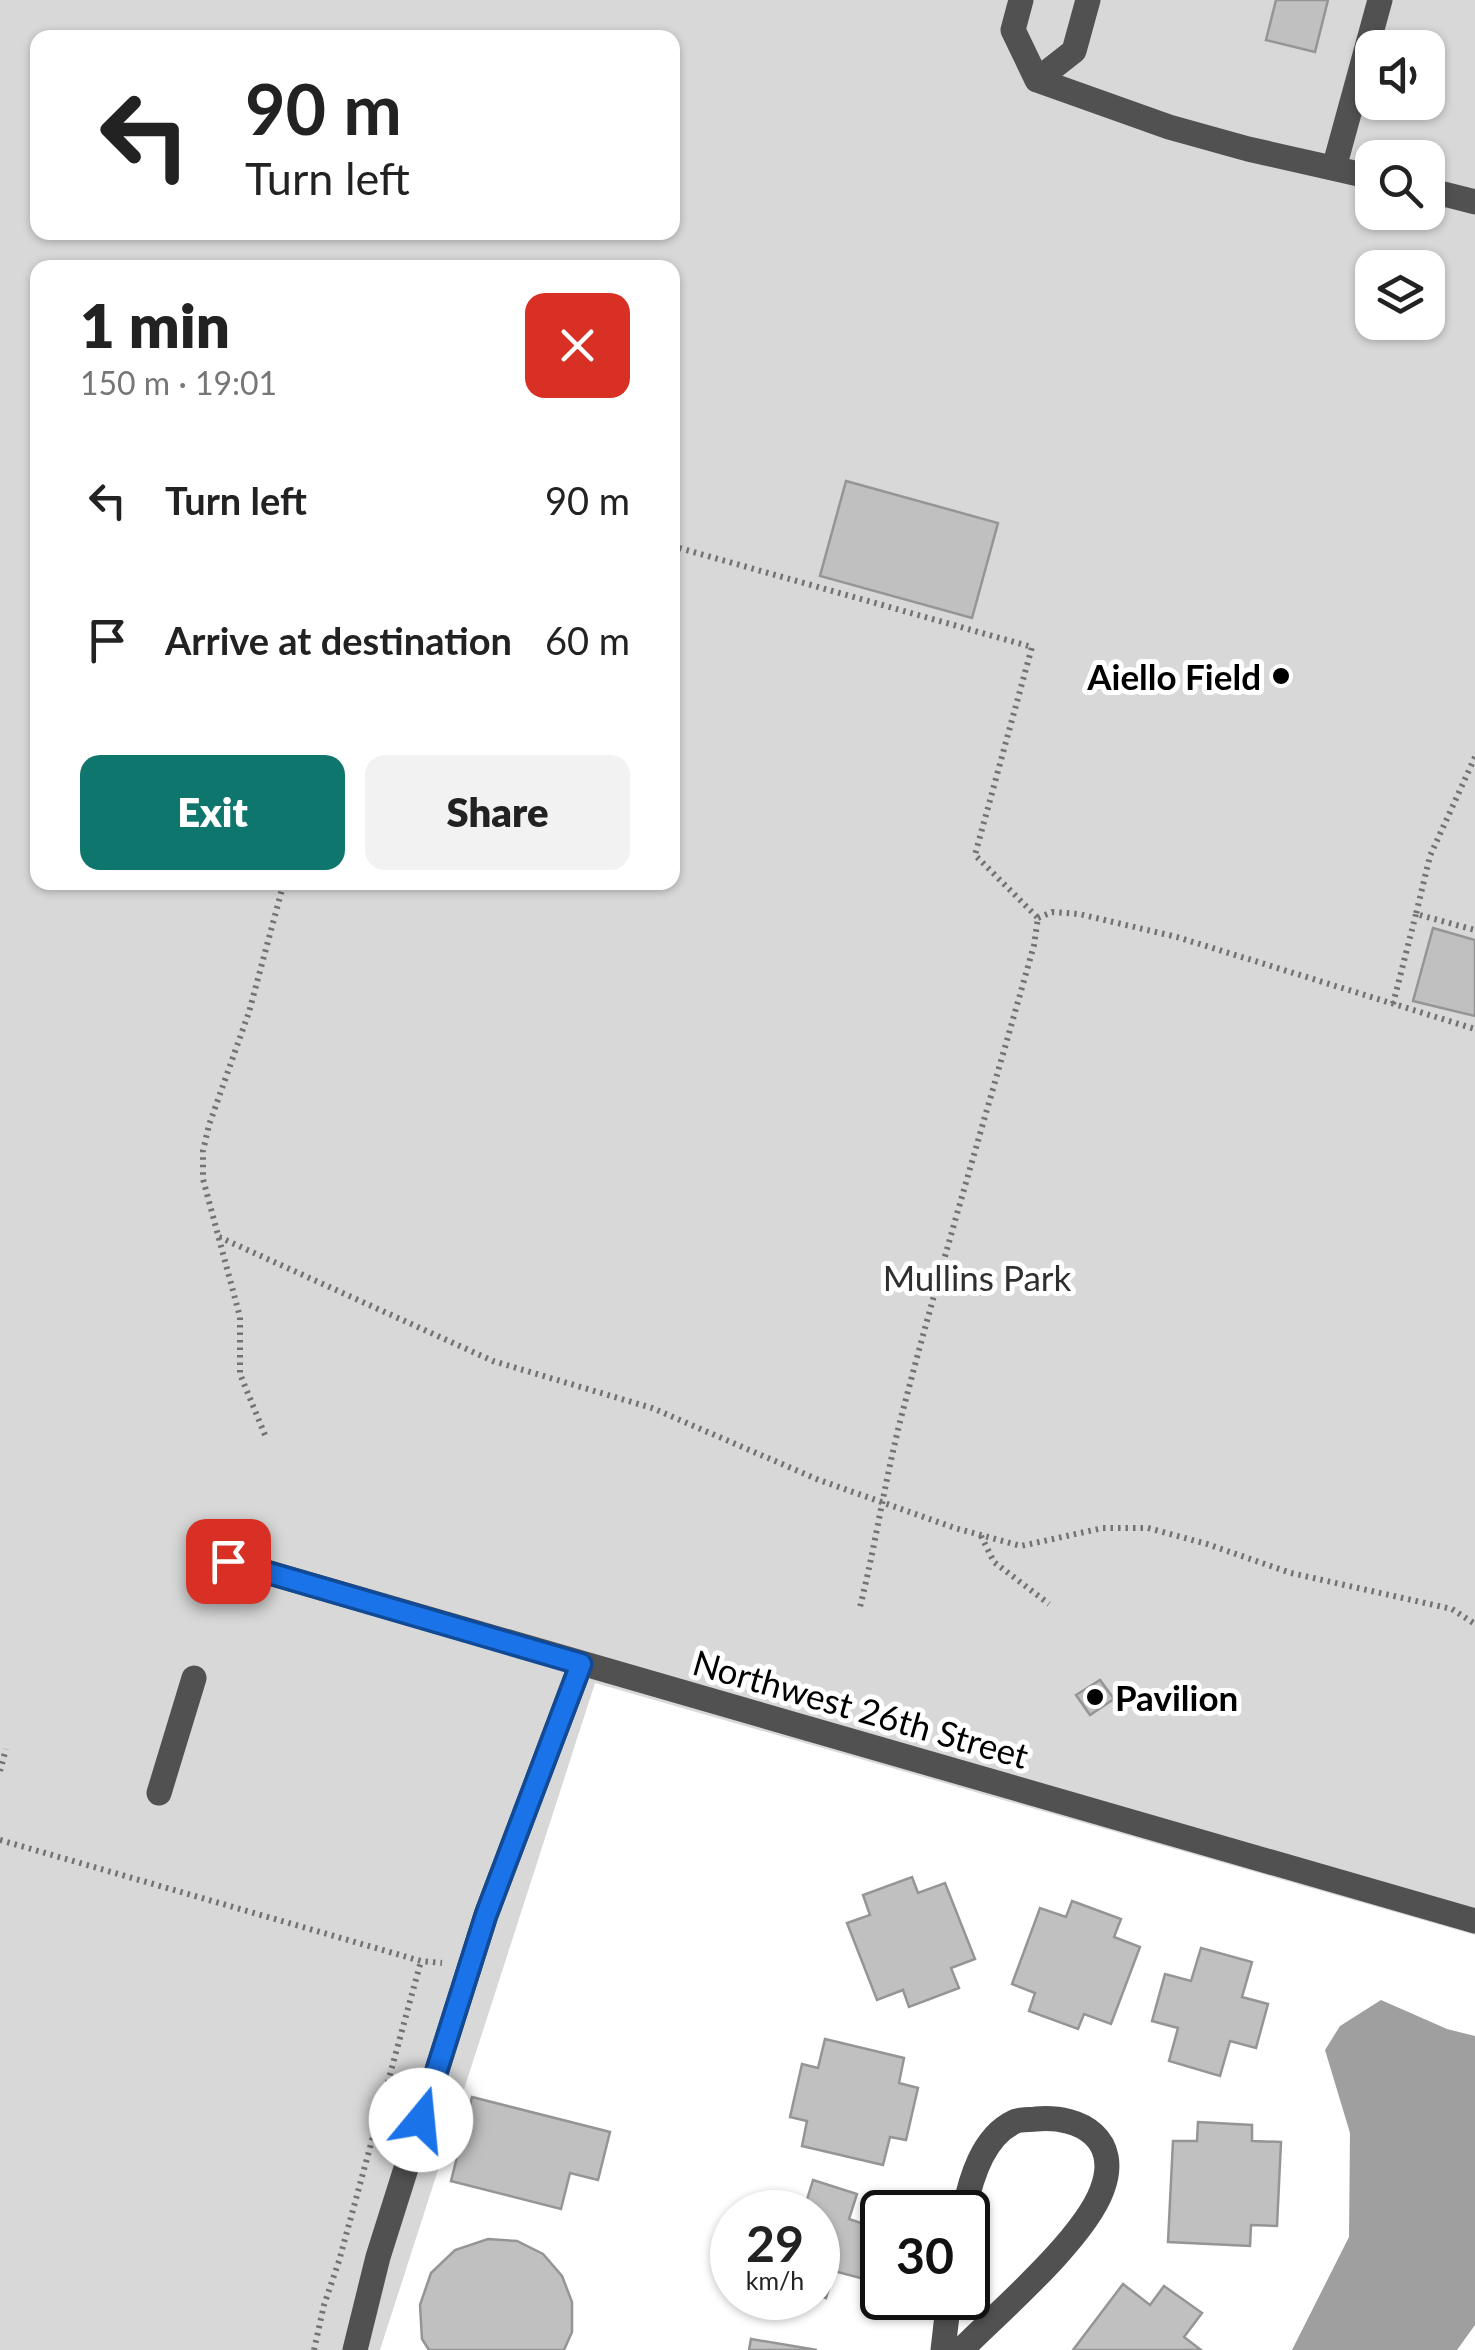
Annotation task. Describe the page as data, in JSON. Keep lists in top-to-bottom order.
{
  "streets": {
    "street": ["Northwest 26th Street"]
  },
  "parks": ["Mullins Park"],
  "places": ["Aiello Field", "Pavilion"],
  "page": {
    "turn": ["90 m", "Turn left"],
    "heading": ["1 min", "150 m · 19:01"],
    "list": [
      {
        "name": "Turn left",
        "value": "90 m"
      },
      {
        "name": "Arrive at destination",
        "value": "60 m"
      }
    ],
    "buttons": ["Exit", "Share"],
    "speed": "29 km/h",
    "limit": "30"
  }
}
